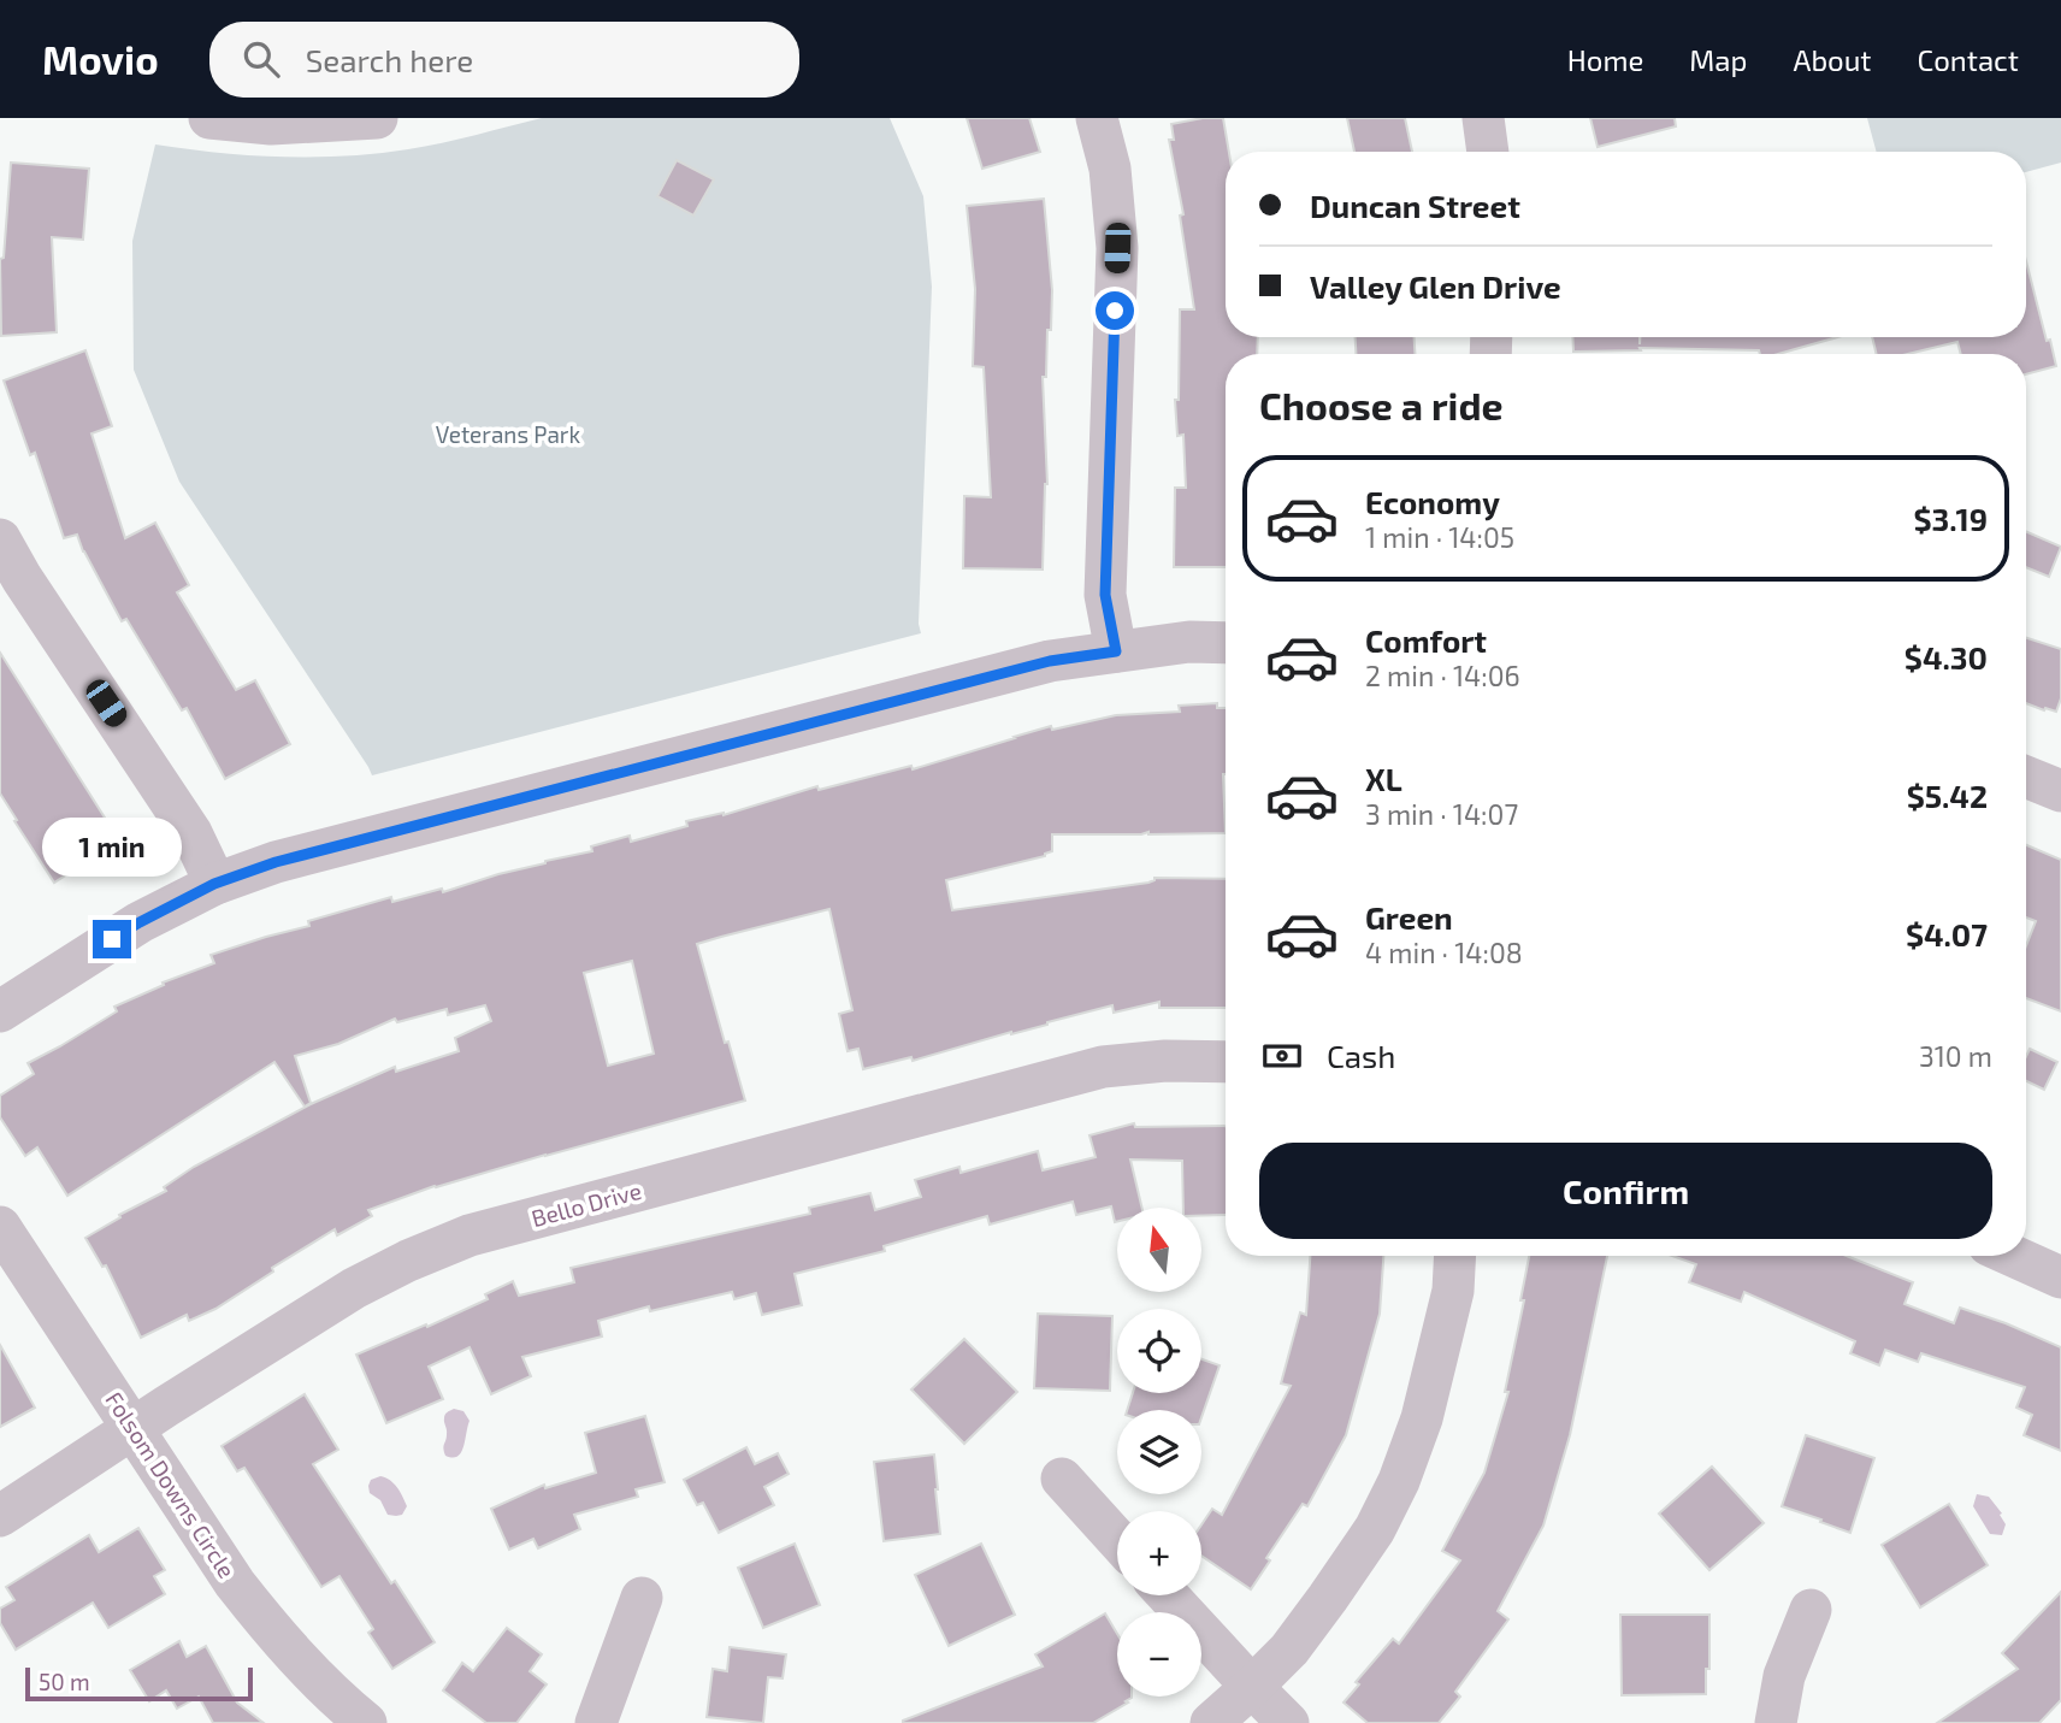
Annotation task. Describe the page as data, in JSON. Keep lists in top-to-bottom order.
{
  "streets": {
    "street": ["Bello Drive", "Folsom Downs Circle"]
  },
  "crossings": [
    ["Bello Drive", "Folsom Downs Circle"]
  ],
  "parks": ["Veterans Park"],
  "scale_bar": "50 m",
  "north": "top",
  "page": {
    "header": "Movio",
    "search": "Search here",
    "nav": [
      "Home",
      "Map",
      "About",
      "Contact"
    ],
    "banner": ["Duncan Street", "Valley Glen Drive"],
    "heading": "Choose a ride",
    "list": [
      {
        "name": "Economy",
        "note": "1 min · 14:05",
        "value": "$3.19"
      },
      {
        "name": "Comfort",
        "note": "2 min · 14:06",
        "value": "$4.30"
      },
      {
        "name": "XL",
        "note": "3 min · 14:07",
        "value": "$5.42"
      },
      {
        "name": "Green",
        "note": "4 min · 14:08",
        "value": "$4.07"
      }
    ],
    "bubble": "1 min",
    "pay": ["Cash", "310 m"],
    "buttons": "Confirm",
    "map_buttons": ["+", "−"],
    "scale": "50 m"
  }
}
